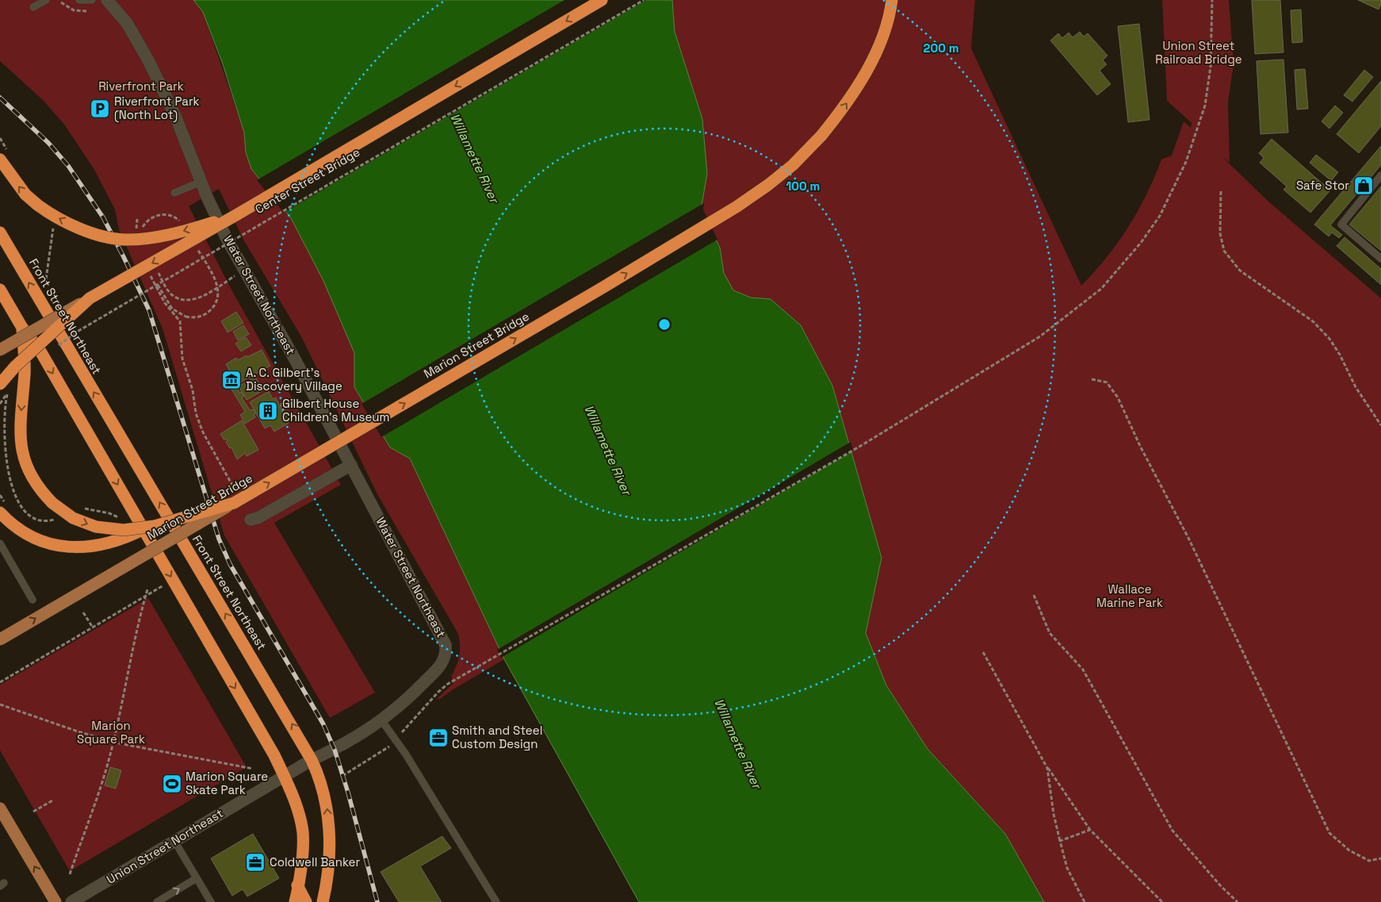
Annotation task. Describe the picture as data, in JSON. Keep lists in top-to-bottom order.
{
  "streets": {
    "highway": ["Center Street Bridge", "Front Street Northeast", "Marion Street Bridge"],
    "street": ["Water Street Northeast", "Union Street Northeast"]
  },
  "crossings": [
    ["Water Street Northeast", "Union Street Northeast"],
    ["Front Street Northeast", "Union Street Northeast"]
  ],
  "one_way": ["Center Street Bridge", "Marion Street Bridge"],
  "water": ["Willamette River"],
  "parks": [
    "Union Street Railroad Bridge",
    "Riverfront Park",
    "Wallace Marine Park",
    "Marion Square Park"
  ],
  "places": {
    "parking": ["Riverfront Park (North Lot)"],
    "shop": ["Safe Stor"],
    "museum": ["A. C. Gilbert's Discovery Village"],
    "building": ["Gilbert House Children's Museum"],
    "office": ["Smith and Steel Custom Design", "Coldwell Banker"],
    "sports": ["Marion Square Skate Park"]
  },
  "rings": ["200 m", "100 m"]
}
